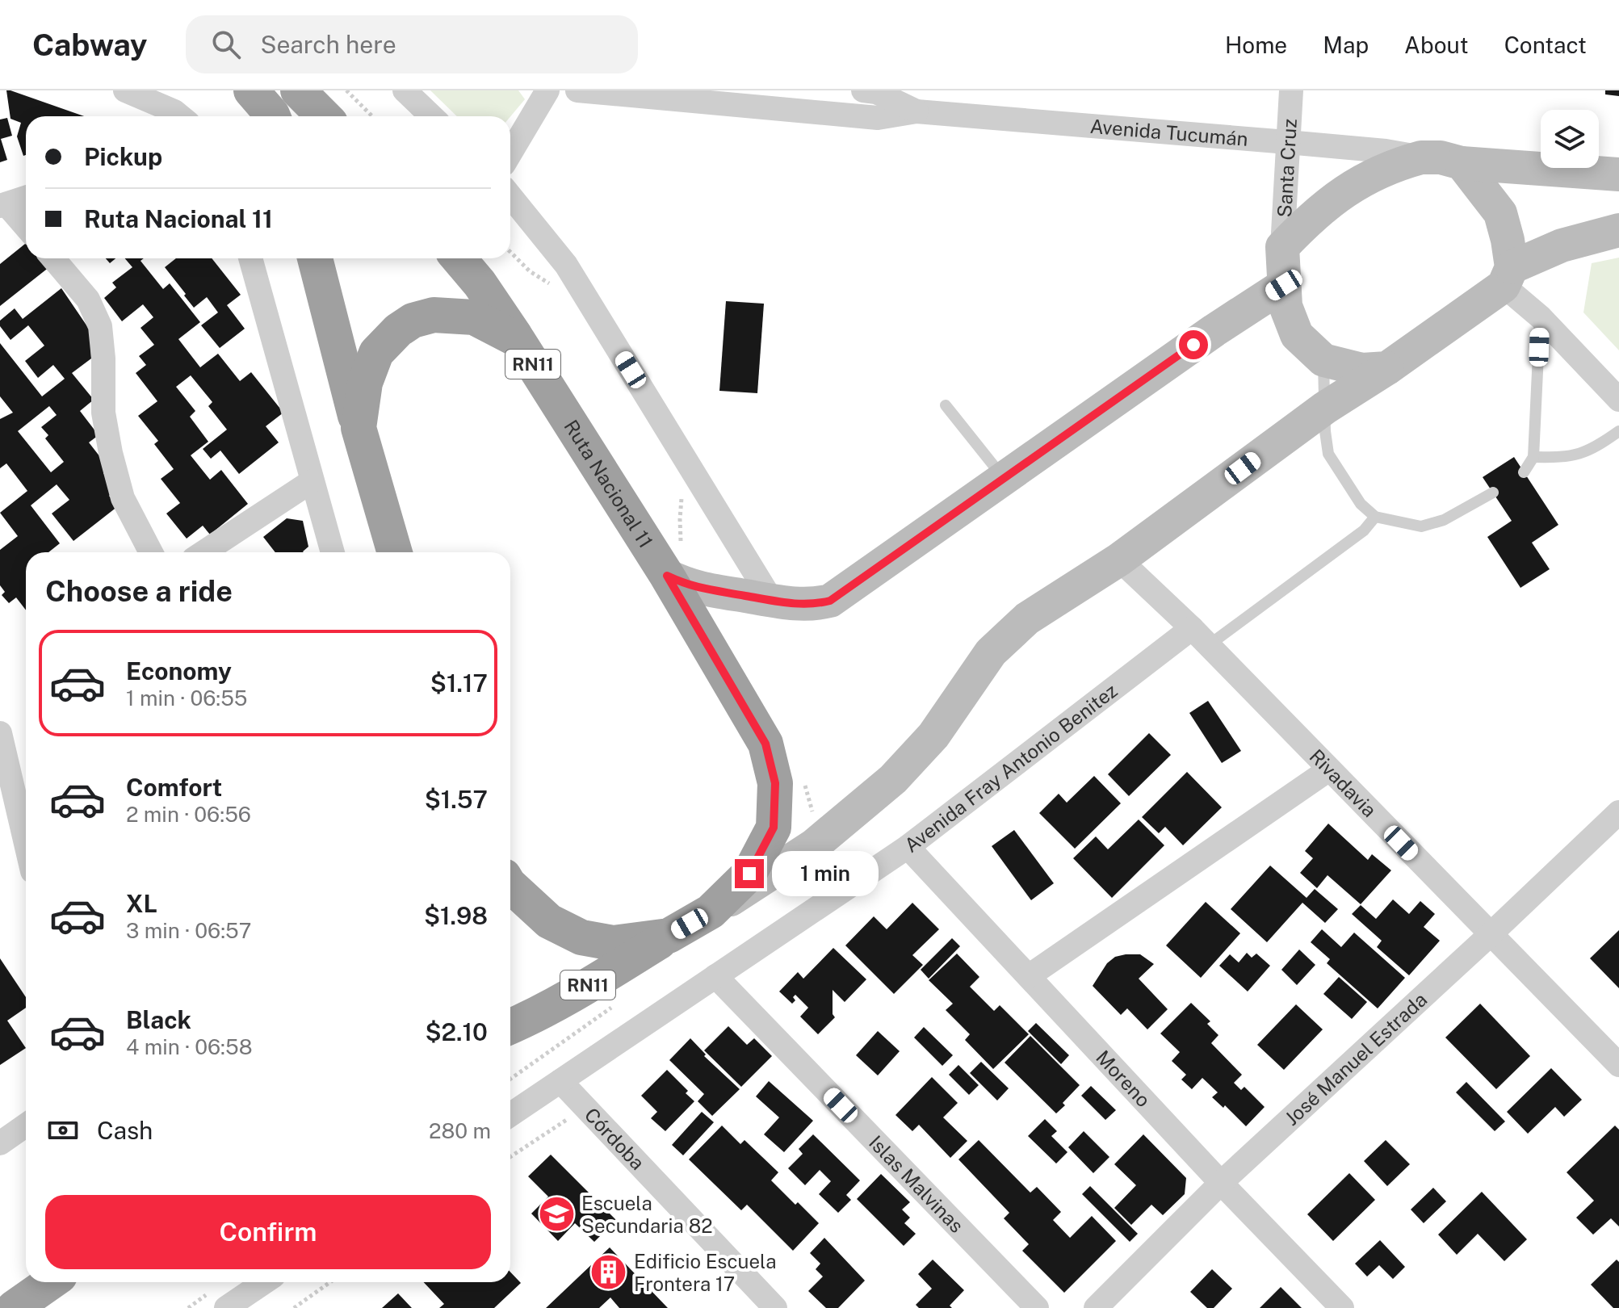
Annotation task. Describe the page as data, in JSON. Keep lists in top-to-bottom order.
{
  "streets": {
    "highway": ["RN11", "Ruta Nacional 11"],
    "street": [
      "Avenida Tucumán",
      "Santa Cruz",
      "Avenida Fray Antonio Benitez",
      "Rivadavia",
      "José Manuel Estrada",
      "Moreno",
      "Córdoba",
      "Islas Malvinas"
    ]
  },
  "crossings": [
    ["Avenida Tucumán", "Santa Cruz"],
    ["RN11", "Ruta Nacional 11"],
    ["Avenida Fray Antonio Benitez", "Rivadavia"],
    ["Avenida Fray Antonio Benitez", "Moreno"],
    ["Avenida Fray Antonio Benitez", "Córdoba"],
    ["Avenida Fray Antonio Benitez", "Islas Malvinas"],
    ["Rivadavia", "José Manuel Estrada"],
    ["José Manuel Estrada", "Moreno"]
  ],
  "places": {
    "school or university": ["Escuela Secundaria 82"],
    "building": ["Edificio Escuela Frontera 17"]
  },
  "page": {
    "header": "Cabway",
    "search": "Search here",
    "nav": [
      "Home",
      "Map",
      "About",
      "Contact"
    ],
    "banner": ["Pickup", "Ruta Nacional 11"],
    "heading": "Choose a ride",
    "list": [
      {
        "name": "Economy",
        "note": "1 min · 06:55",
        "value": "$1.17"
      },
      {
        "name": "Comfort",
        "note": "2 min · 06:56",
        "value": "$1.57"
      },
      {
        "name": "XL",
        "note": "3 min · 06:57",
        "value": "$1.98"
      },
      {
        "name": "Black",
        "note": "4 min · 06:58",
        "value": "$2.10"
      }
    ],
    "bubble": "1 min",
    "pay": ["Cash", "280 m"],
    "buttons": "Confirm"
  }
}
